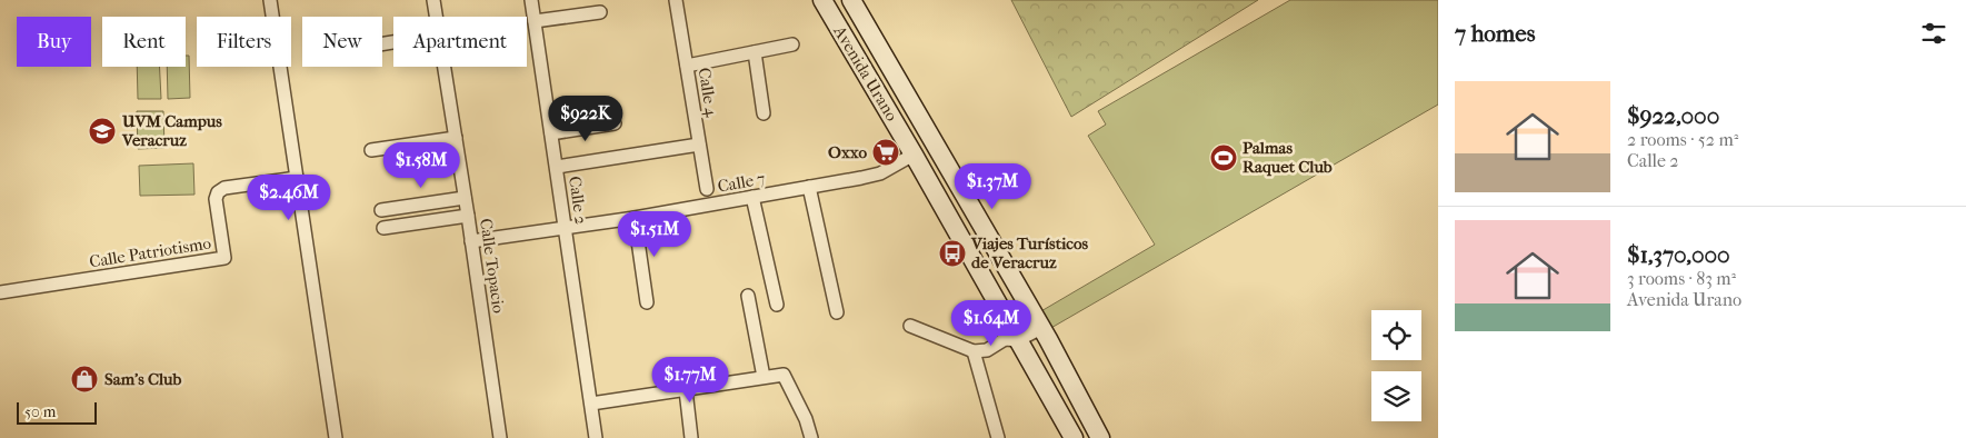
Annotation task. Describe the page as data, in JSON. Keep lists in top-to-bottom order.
{
  "streets": {
    "main road": ["Avenida Urano"],
    "street": [
      "Calle 4",
      "Calle 7",
      "Calle 2",
      "Calle Patriotismo",
      "Calle Topacio"
    ]
  },
  "crossings": [
    ["Avenida Urano", "Calle 7"],
    ["Calle 7", "Calle 2"],
    ["Calle 7", "Calle Topacio"]
  ],
  "places": {
    "school or university": ["UVM Campus Veracruz"],
    "supermarket": ["Oxxo"],
    "sports": ["Palmas Raquet Club"],
    "bus stop": ["Viajes Turísticos de Veracruz"],
    "shop": ["Sam's Club"]
  },
  "scale_bar": "50 m",
  "page": {
    "heading": "7 homes",
    "chip": [
      "Buy",
      "Rent",
      "Filters",
      "New",
      "Apartment"
    ],
    "list": [
      {
        "name": "$922,000",
        "note": "2 rooms · 52 m² · Calle 2"
      },
      {
        "name": "$1,370,000",
        "note": "3 rooms · 83 m² · Avenida Urano"
      }
    ],
    "price": [
      "$922K",
      "$1.58M",
      "$1.37M",
      "$2.46M",
      "$1.51M",
      "$1.64M",
      "$1.77M"
    ],
    "scale": "50 m"
  }
}
